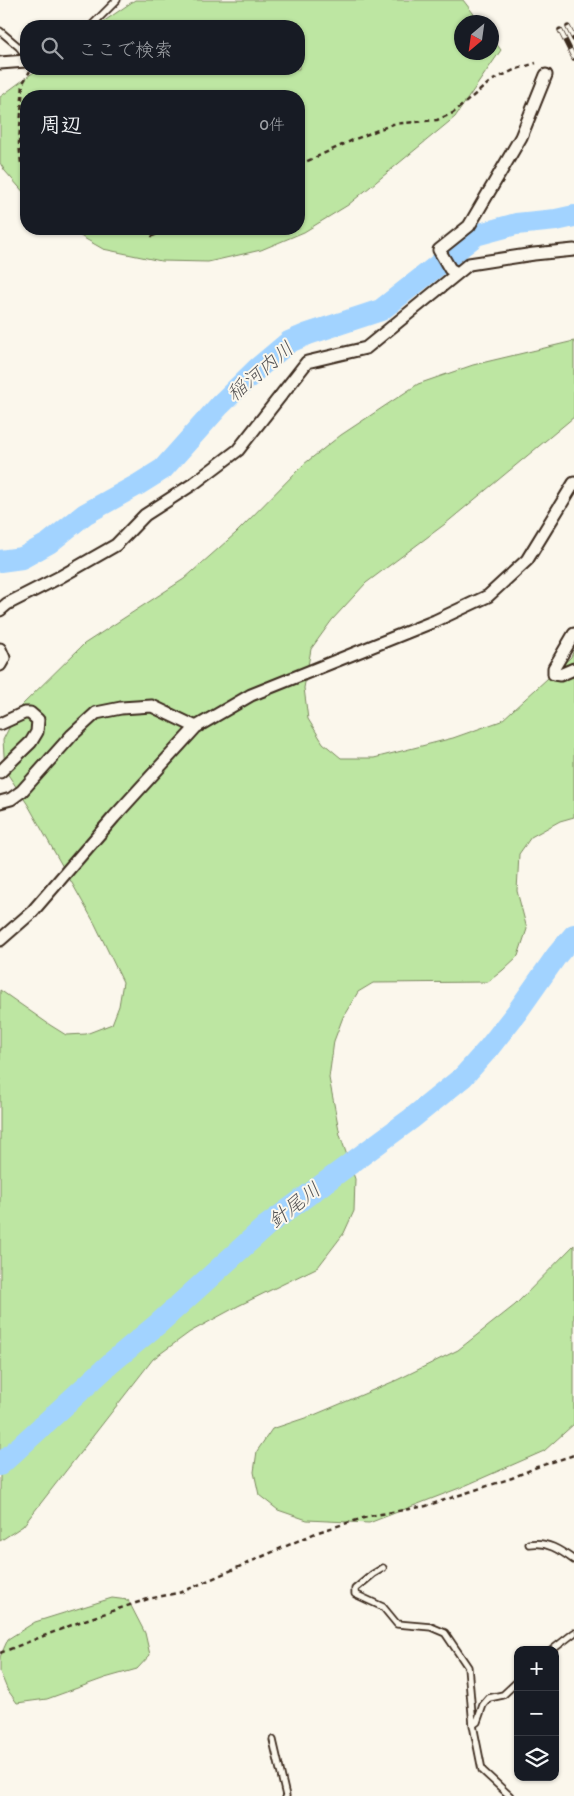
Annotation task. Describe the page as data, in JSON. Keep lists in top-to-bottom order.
{
  "water": ["稲河内川", "針尾川"],
  "north": "bottom left",
  "page": {
    "search": "ここで検索",
    "heading": ["周辺", "0件"],
    "map_buttons": ["+", "−"]
  }
}
